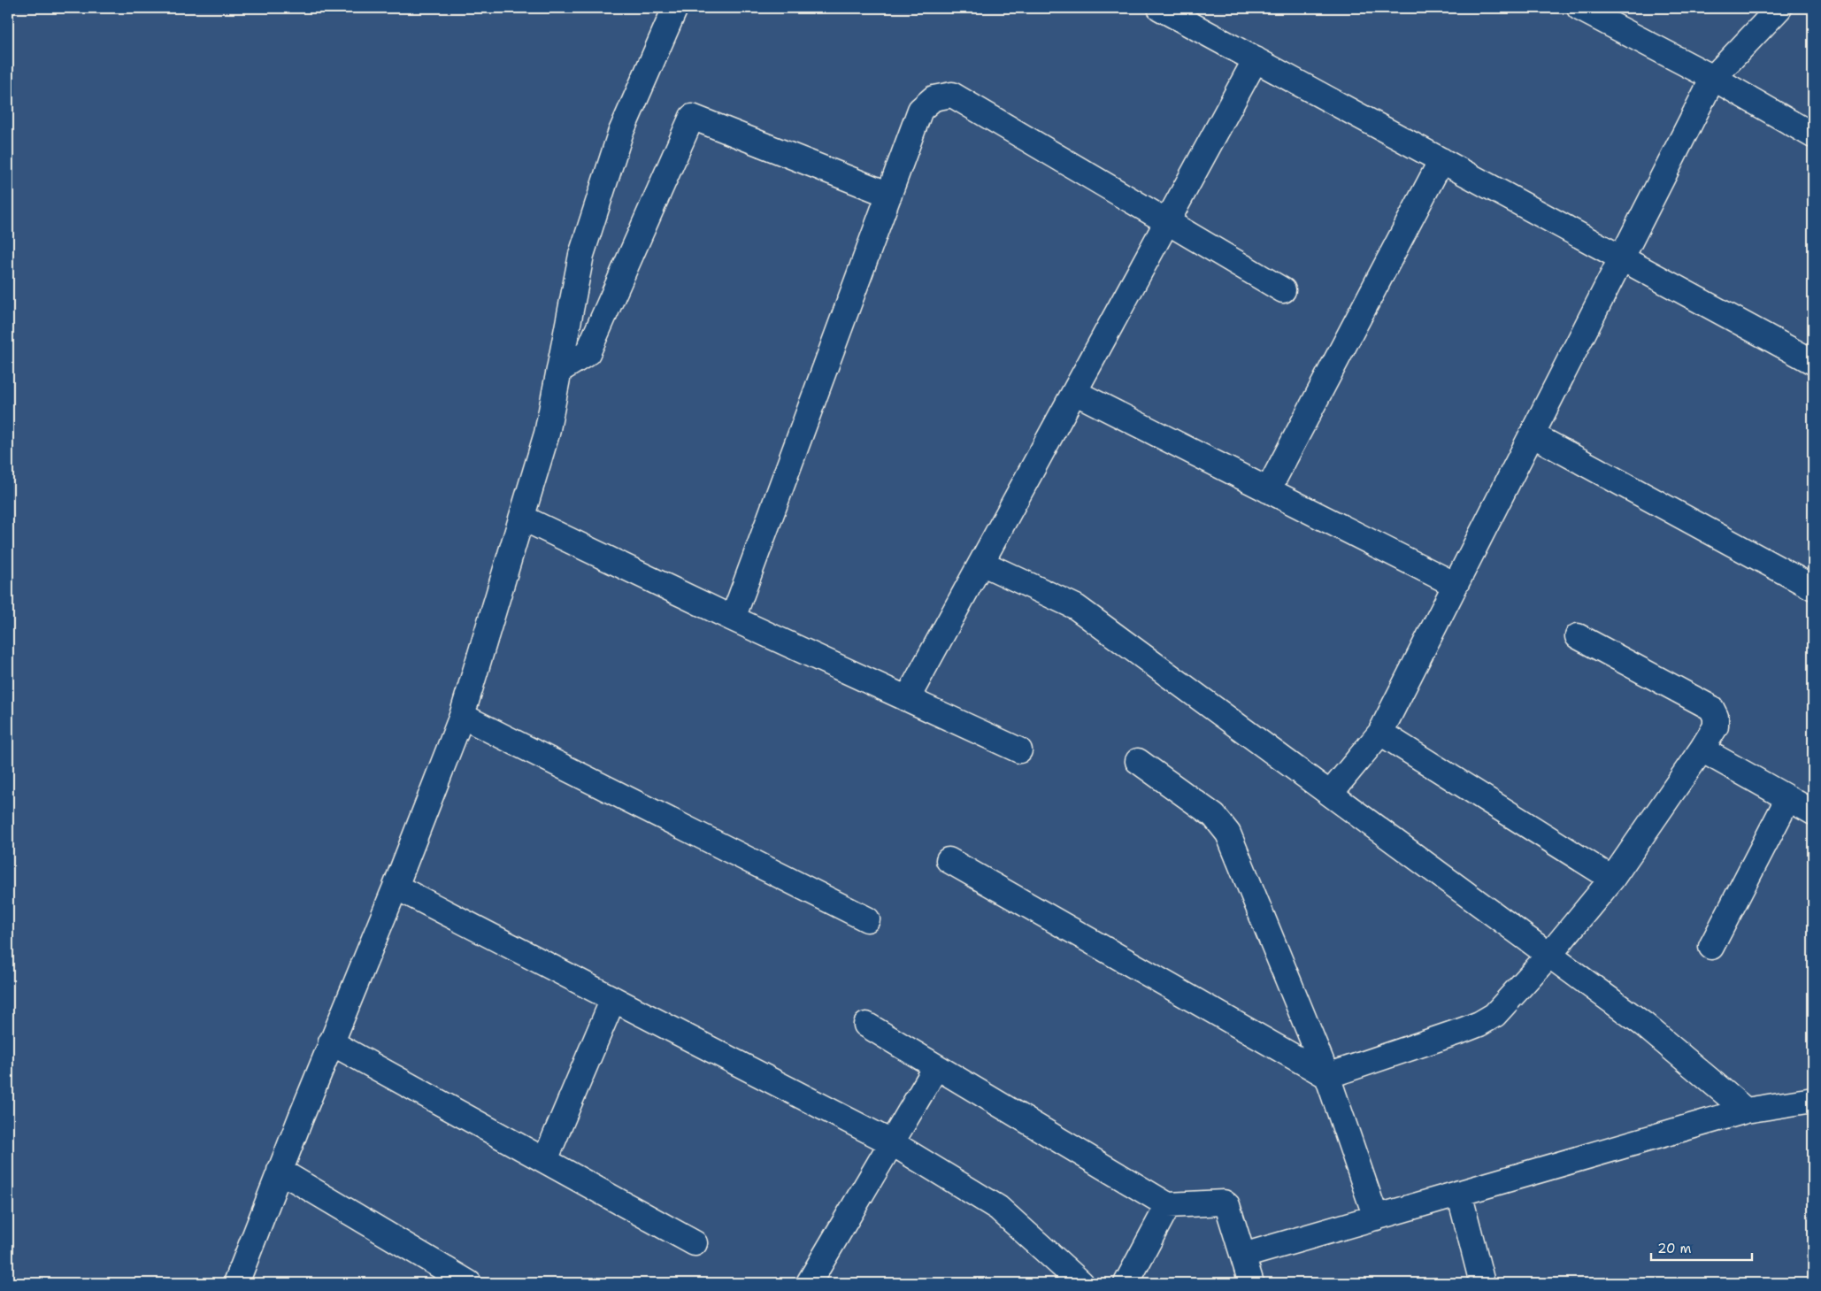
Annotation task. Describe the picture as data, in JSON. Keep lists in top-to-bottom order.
{
  "scale_bar": "20 m"
}
